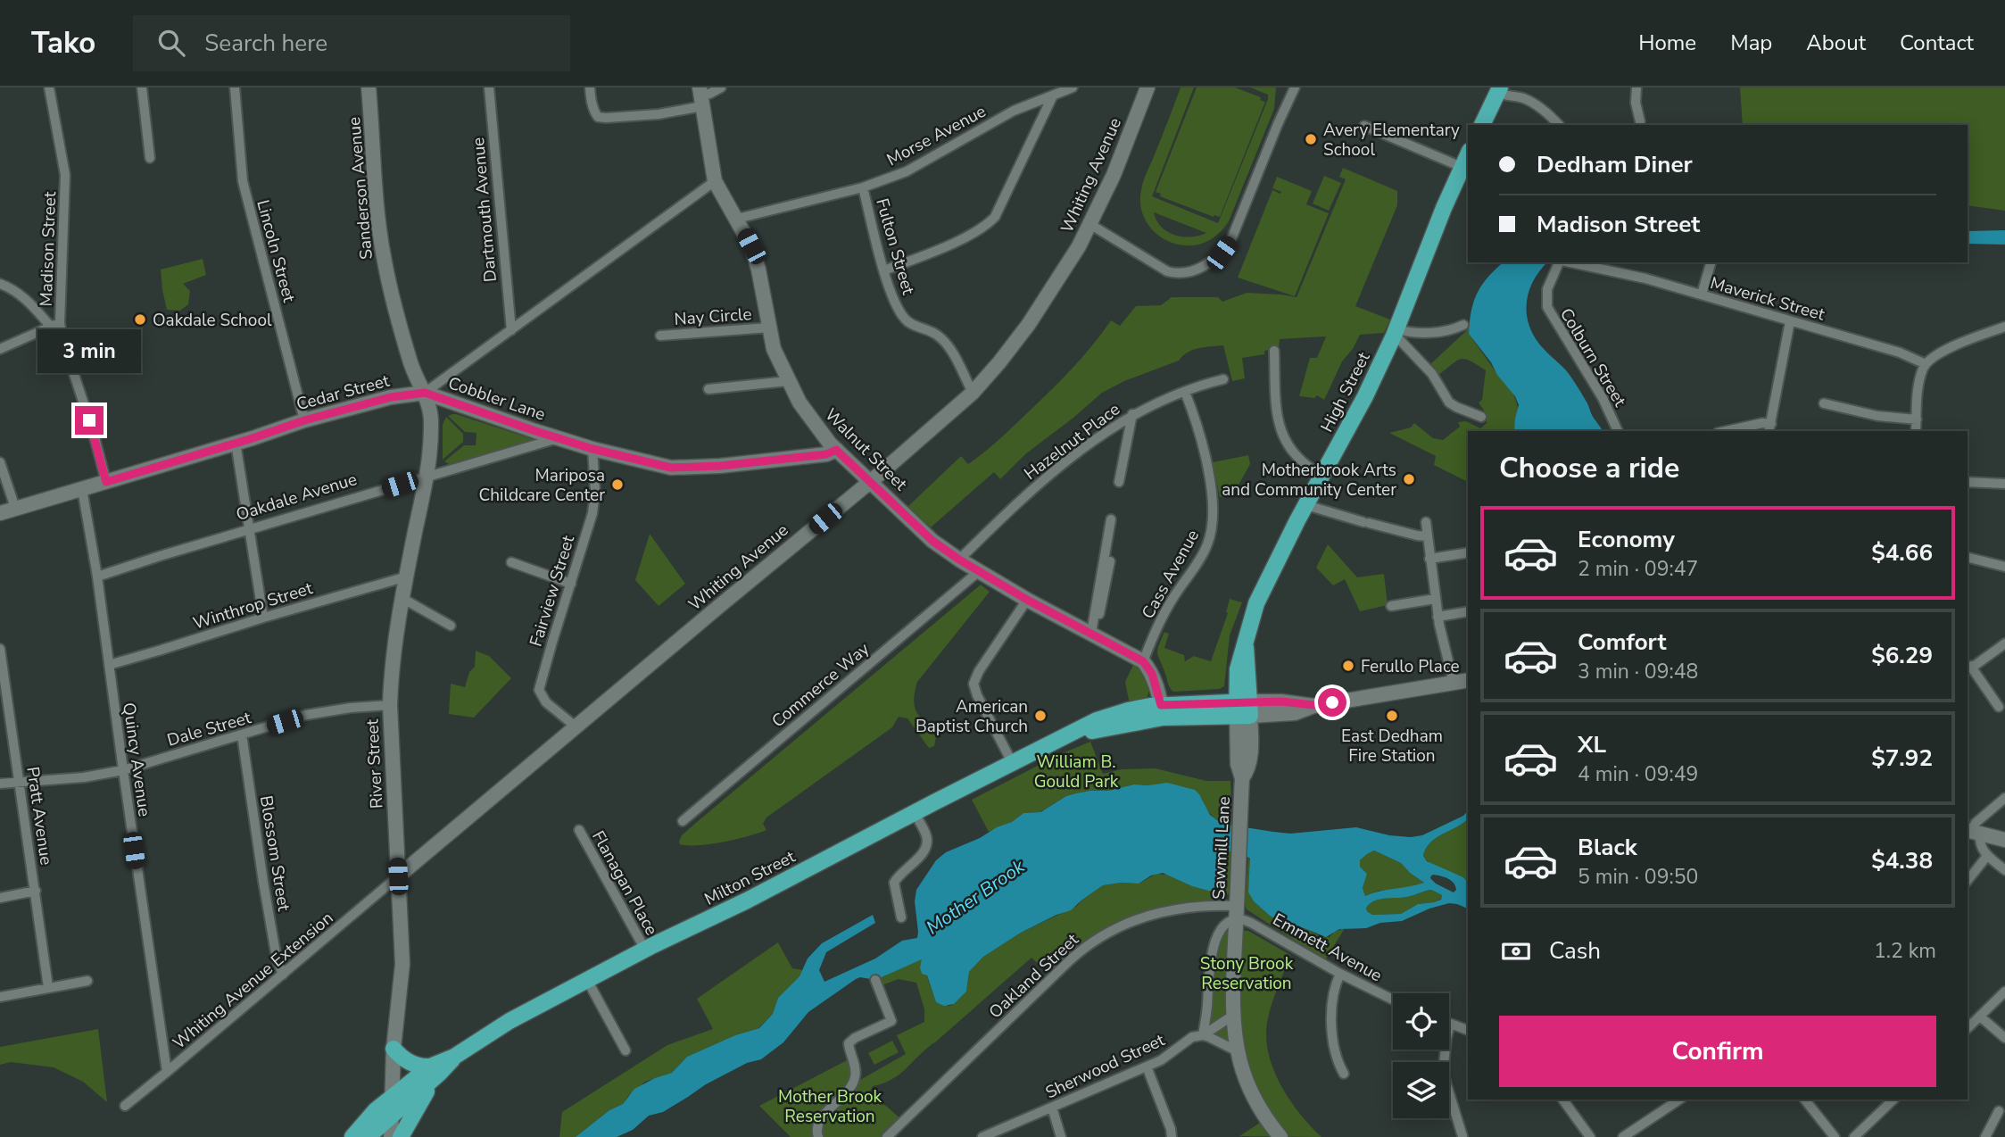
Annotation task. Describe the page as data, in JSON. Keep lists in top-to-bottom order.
{
  "streets": {
    "main road": ["High Street", "Milton Street"],
    "street": [
      "Morse Avenue",
      "Whiting Avenue",
      "Sanderson Avenue",
      "Dartmouth Avenue",
      "Fulton Street",
      "Madison Street",
      "Lincoln Street",
      "Maverick Street",
      "Nay Circle",
      "Colburn Street",
      "Cedar Street",
      "Cobbler Lane",
      "Hazelnut Place",
      "Walnut Street",
      "Oakdale Avenue",
      "Cass Avenue",
      "Fairview Street",
      "Winthrop Street",
      "Commerce Way",
      "Dale Street",
      "Quincy Avenue",
      "River Street",
      "Pratt Avenue",
      "Sawmill Lane",
      "Blossom Street",
      "Flanagan Place",
      "Emmett Avenue",
      "Oakland Street",
      "Whiting Avenue Extension",
      "Sherwood Street"
    ]
  },
  "crossings": [
    ["Morse Avenue", "Fulton Street"],
    ["Morse Avenue", "Walnut Street"],
    ["Whiting Avenue", "Fulton Street"],
    ["Whiting Avenue", "Walnut Street"],
    ["Whiting Avenue", "Fairview Street"],
    ["Whiting Avenue", "River Street"],
    ["Whiting Avenue", "Whiting Avenue Extension"],
    ["Sanderson Avenue", "Cedar Street"],
    ["Sanderson Avenue", "Cobbler Lane"],
    ["Sanderson Avenue", "River Street"],
    ["Madison Street", "Cedar Street"],
    ["Lincoln Street", "Cedar Street"],
    ["Nay Circle", "Walnut Street"],
    ["Cedar Street", "Cobbler Lane"],
    ["Cedar Street", "Quincy Avenue"],
    ["Cedar Street", "River Street"],
    ["High Street", "Sawmill Lane"],
    ["High Street", "Milton Street"],
    ["Cobbler Lane", "Oakdale Avenue"],
    ["Cobbler Lane", "River Street"],
    ["Hazelnut Place", "Walnut Street"],
    ["Hazelnut Place", "Cass Avenue"],
    ["Walnut Street", "Cass Avenue"],
    ["Walnut Street", "Commerce Way"],
    ["Oakdale Avenue", "Quincy Avenue"],
    ["Oakdale Avenue", "River Street"],
    ["Winthrop Street", "Quincy Avenue"],
    ["Winthrop Street", "River Street"],
    ["Dale Street", "Quincy Avenue"],
    ["Dale Street", "River Street"],
    ["Dale Street", "Pratt Avenue"],
    ["Dale Street", "Blossom Street"],
    ["Quincy Avenue", "Whiting Avenue Extension"],
    ["River Street", "Milton Street"],
    ["River Street", "Whiting Avenue Extension"],
    ["Sawmill Lane", "Milton Street"],
    ["Sawmill Lane", "Emmett Avenue"],
    ["Sawmill Lane", "Oakland Street"],
    ["Sawmill Lane", "Sherwood Street"],
    ["Blossom Street", "Whiting Avenue Extension"],
    ["Milton Street", "Flanagan Place"],
    ["Emmett Avenue", "Oakland Street"]
  ],
  "water": ["Mother Brook"],
  "parks": ["William B. Gould Park", "Stony Brook Reservation", "Mother Brook Reservation"],
  "places": [
    "Avery Elementary School",
    "Oakdale School",
    "Motherbrook Arts and Community Center",
    "Mariposa Childcare Center",
    "Ferullo Place",
    "American Baptist Church",
    "East Dedham Fire Station"
  ],
  "page": {
    "header": "Tako",
    "search": "Search here",
    "nav": [
      "Home",
      "Map",
      "About",
      "Contact"
    ],
    "banner": ["Dedham Diner", "Madison Street"],
    "bubble": "3 min",
    "heading": "Choose a ride",
    "list": [
      {
        "name": "Economy",
        "note": "2 min · 09:47",
        "value": "$4.66"
      },
      {
        "name": "Comfort",
        "note": "3 min · 09:48",
        "value": "$6.29"
      },
      {
        "name": "XL",
        "note": "4 min · 09:49",
        "value": "$7.92"
      },
      {
        "name": "Black",
        "note": "5 min · 09:50",
        "value": "$4.38"
      }
    ],
    "pay": ["Cash", "1.2 km"],
    "buttons": "Confirm"
  }
}
